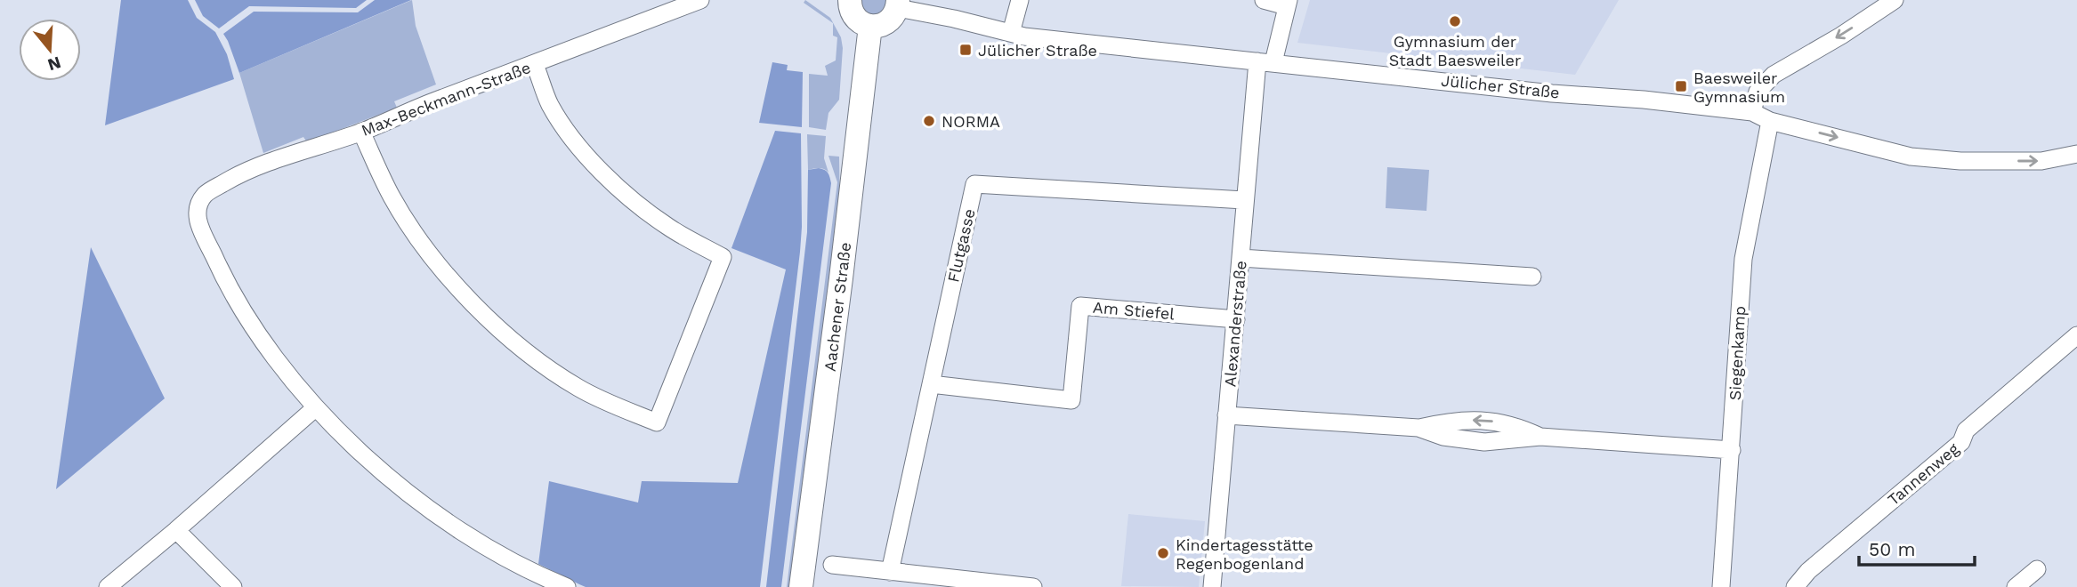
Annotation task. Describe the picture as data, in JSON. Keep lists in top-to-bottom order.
{
  "streets": {
    "main road": ["Aachener Straße"],
    "street": [
      "Jülicher Straße",
      "Max-Beckmann-Straße",
      "Flutgasse",
      "Am Stiefel",
      "Alexanderstraße",
      "Siegenkamp",
      "Tannenweg"
    ]
  },
  "crossings": [
    ["Jülicher Straße", "Alexanderstraße"],
    ["Jülicher Straße", "Siegenkamp"],
    ["Flutgasse", "Am Stiefel"],
    ["Flutgasse", "Alexanderstraße"],
    ["Am Stiefel", "Alexanderstraße"]
  ],
  "places": {
    "other": ["Gymnasium der Stadt Baesweiler", "NORMA", "Kindertagesstätte Regenbogenland"],
    "transit": ["Jülicher Straße", "Baesweiler Gymnasium"]
  },
  "scale_bar": "50 m",
  "north": "bottom"
}
